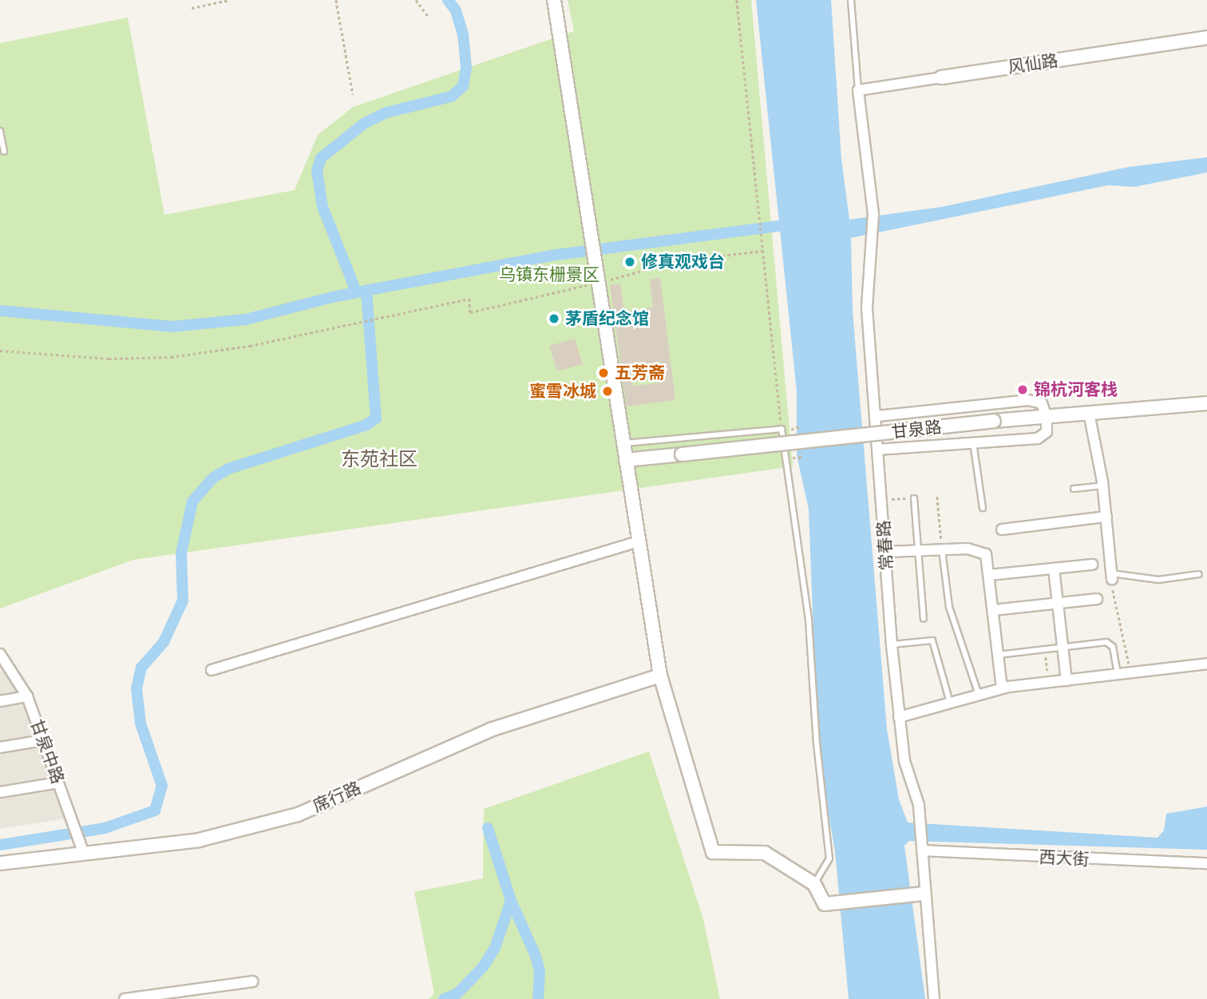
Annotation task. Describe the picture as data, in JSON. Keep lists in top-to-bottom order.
{
  "streets": {
    "street": [
      "风仙路",
      "甘泉路",
      "常春路",
      "甘泉中路",
      "席行路",
      "西大街"
    ]
  },
  "crossings": [
    ["风仙路", "常春路"],
    ["常春路", "西大街"],
    ["甘泉中路", "席行路"]
  ],
  "districts": ["东苑社区"],
  "parks": ["乌镇东栅景区"],
  "places": [
    "修真观戏台",
    "茅盾纪念馆",
    "五芳斋",
    "锦杭河客栈",
    "蜜雪冰城"
  ]
}
